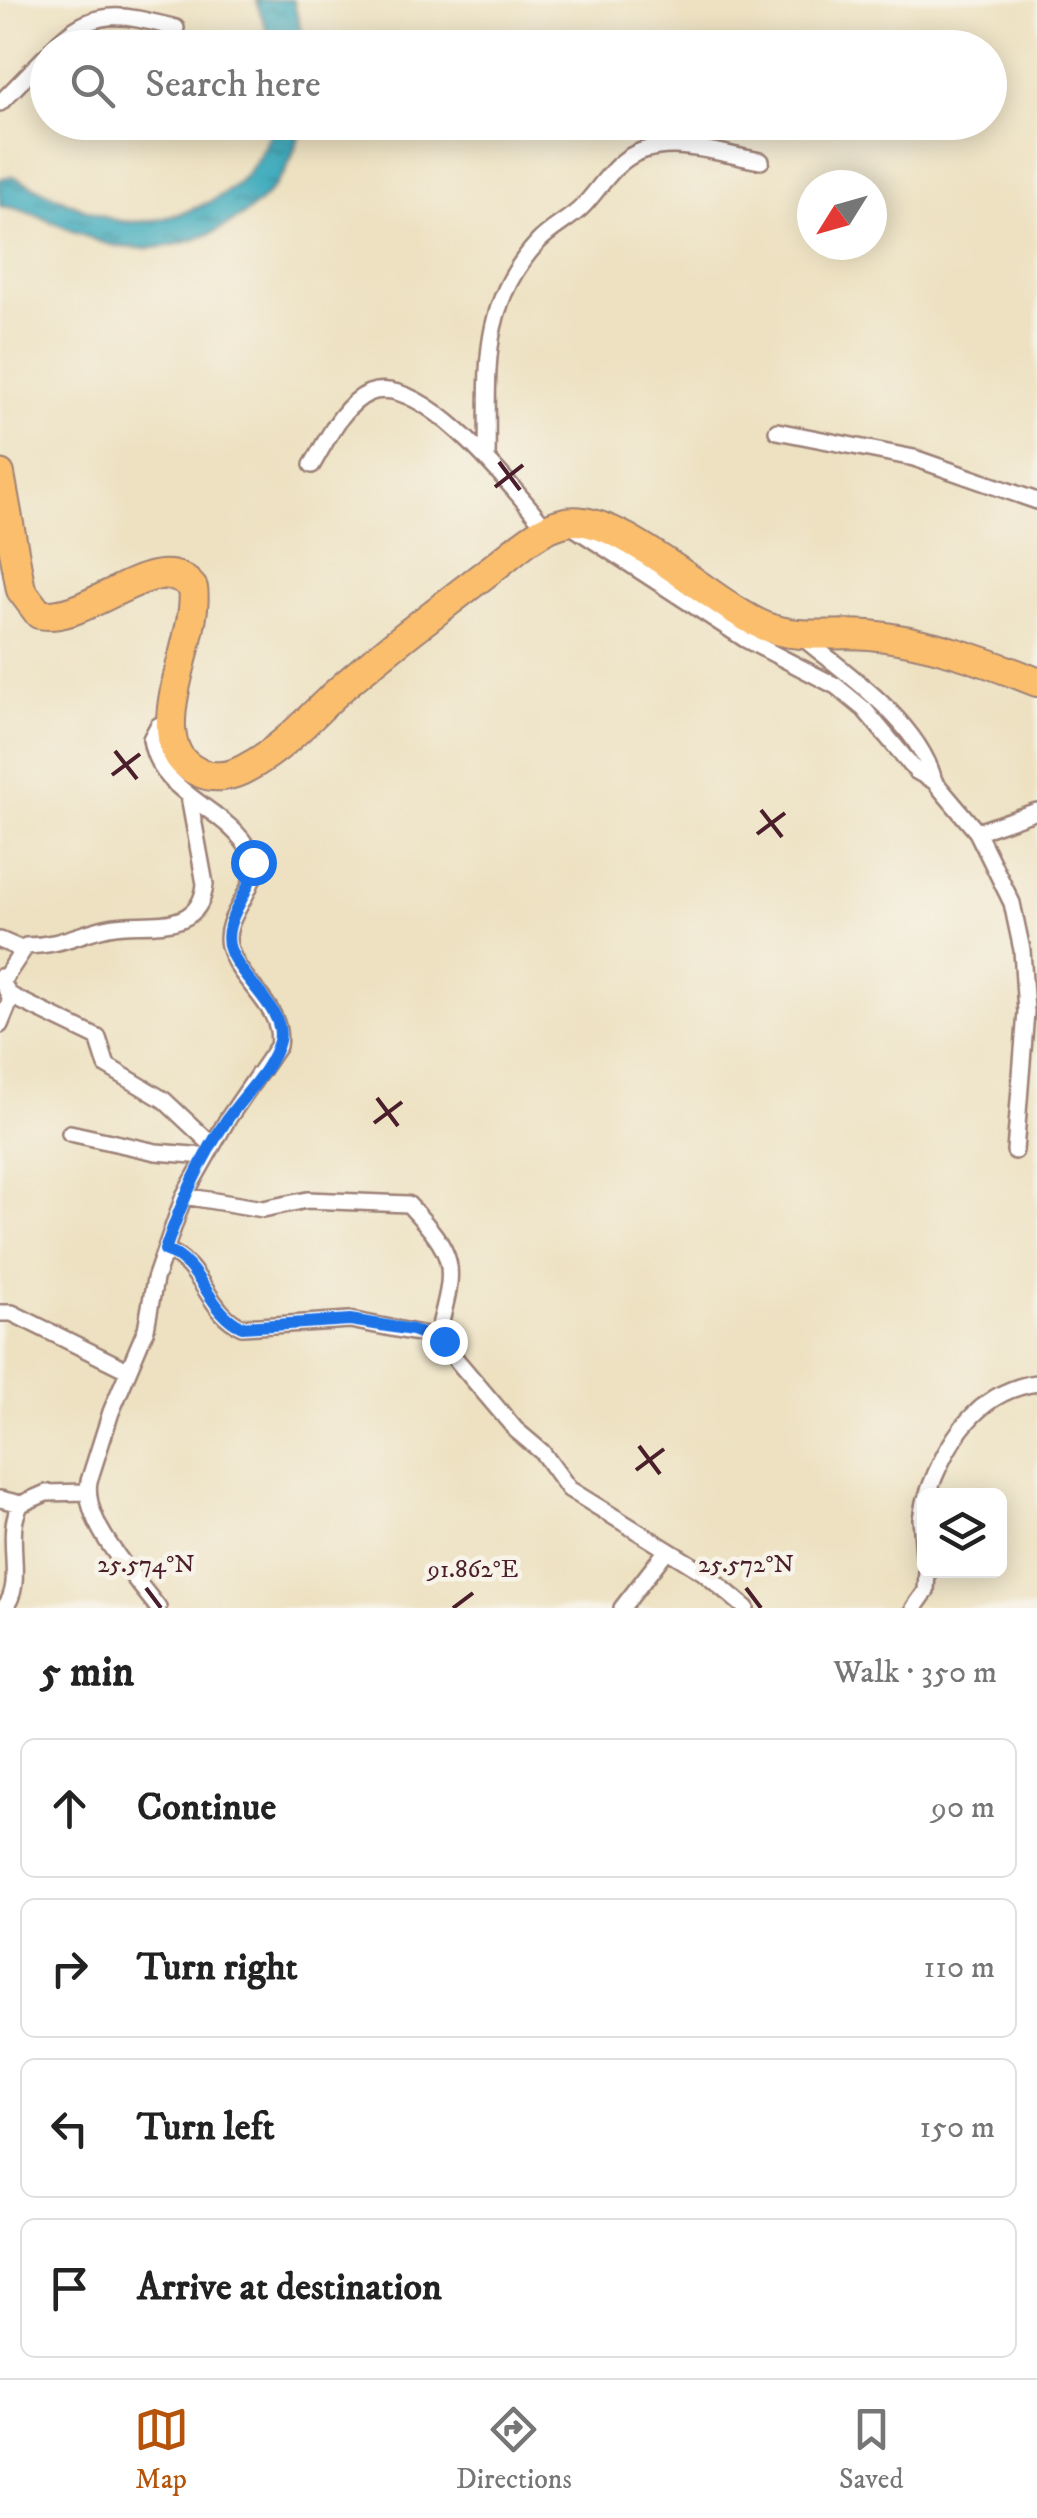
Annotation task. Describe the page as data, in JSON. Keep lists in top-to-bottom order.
{
  "north": "bottom left",
  "page": {
    "search": "Search here",
    "heading": ["5 min", "Walk · 350 m"],
    "list": [
      ["Continue", "90 m"],
      ["Turn right", "110 m"],
      ["Turn left", "150 m"],
      "Arrive at destination"
    ],
    "nav": ["Map", "Directions", "Saved"]
  },
  "coordinates": ["25.574°N", "25.572°N", "91.862°E"]
}
